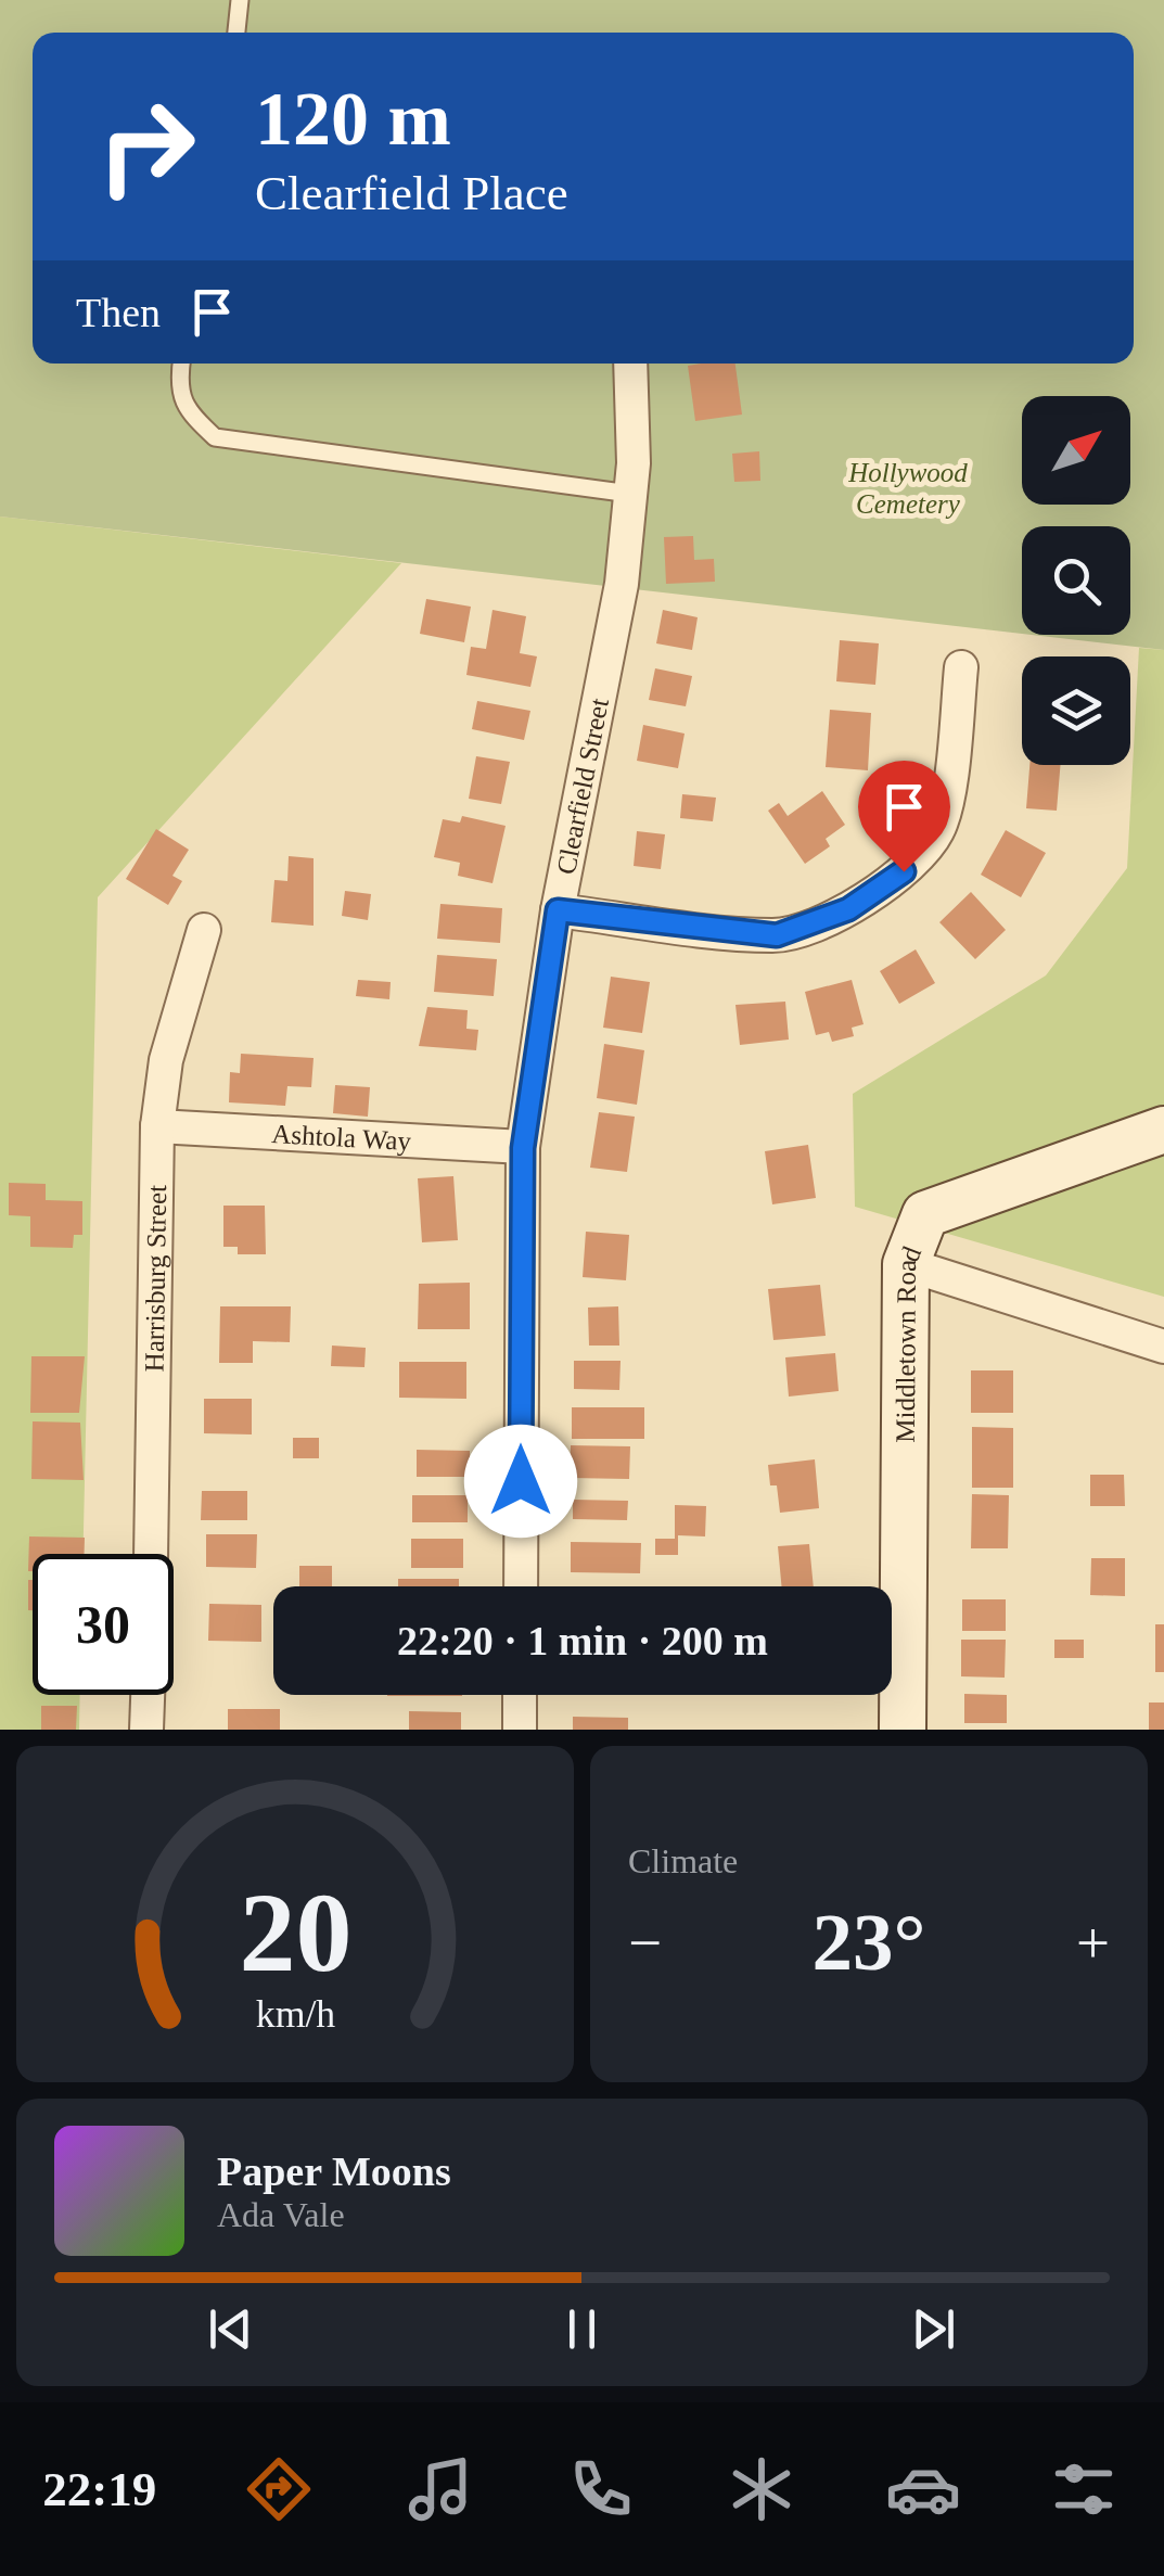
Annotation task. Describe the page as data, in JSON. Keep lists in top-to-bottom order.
{
  "streets": {
    "street": [
      "Clearfield Street",
      "Ashtola Way",
      "Harrisburg Street",
      "Middletown Road"
    ]
  },
  "crossings": [
    ["Clearfield Street", "Ashtola Way"],
    ["Ashtola Way", "Harrisburg Street"]
  ],
  "parks": ["Hollywood Cemetery"],
  "north": "top right",
  "page": {
    "turn": ["120 m", "Clearfield Place"],
    "then": "Then",
    "limit": "30",
    "trip": "22:20 · 1 min · 200 m",
    "tile": "Climate",
    "heat": ["−", "23°", "+"],
    "song": ["Paper Moons", "Ada Vale"],
    "tabs": "22:19",
    "gauge": ["20", "km/h"]
  }
}
